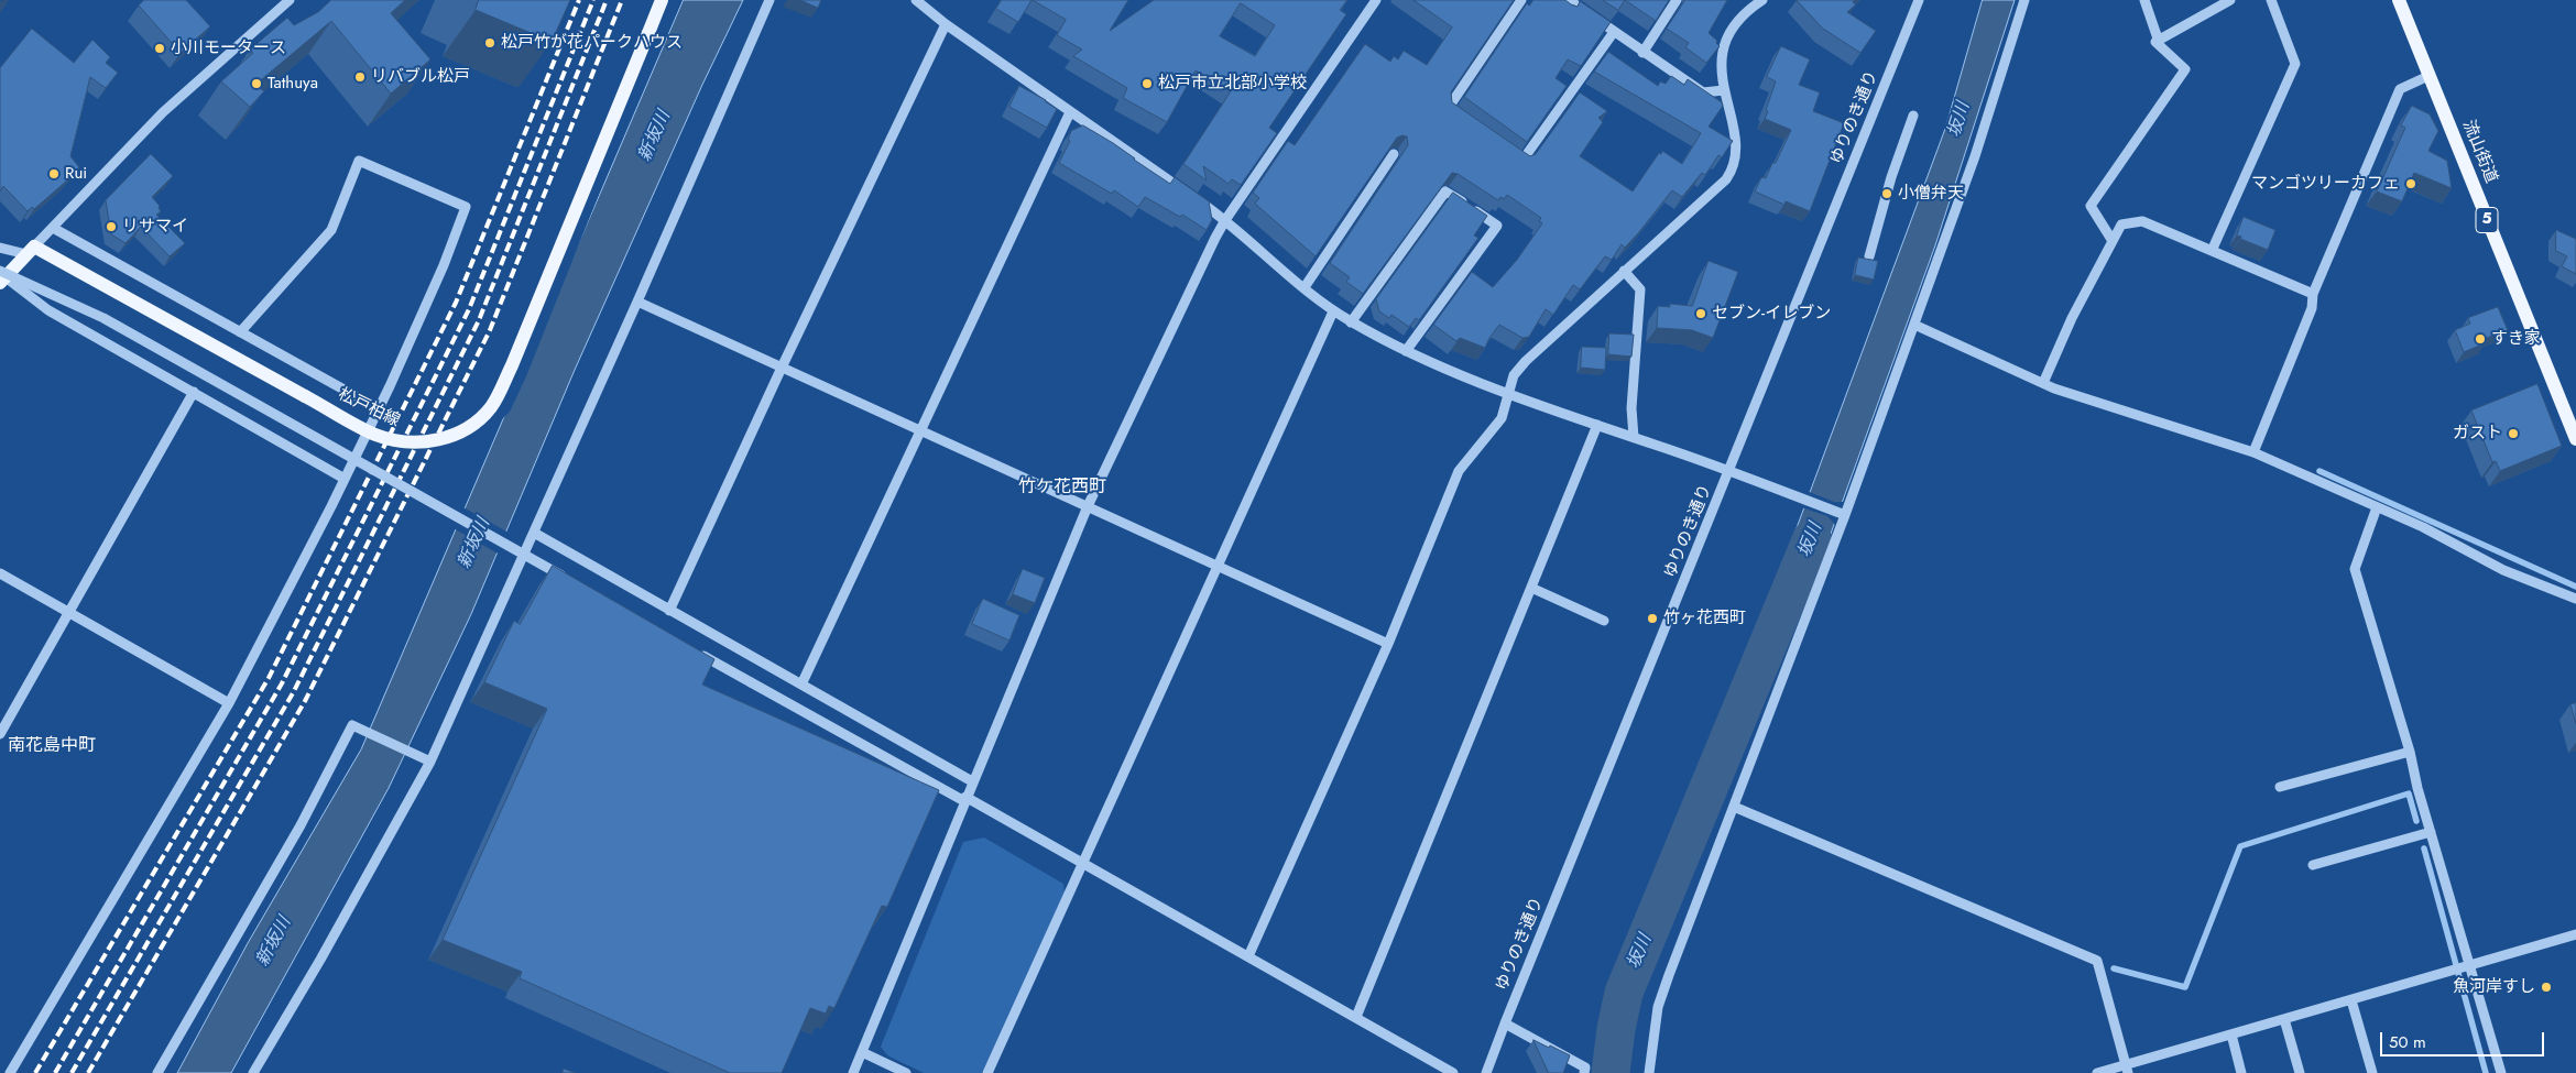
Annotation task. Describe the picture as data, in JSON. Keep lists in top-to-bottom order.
{
  "streets": {
    "main road": ["流山街道", "5", "松戸柏線"],
    "street": ["ゆりのき通り"]
  },
  "districts": ["竹ケ花西町", "南花島中町"],
  "water": ["坂川", "新坂川"],
  "places": [
    "松戸竹が花パークハウス",
    "小川モータース",
    "リバブル松戸",
    "Tathuya",
    "松戸市立北部小学校",
    "Rui",
    "マンゴツリーカフェ",
    "小僧弁天",
    "リサマイ",
    "セブン-イレブン",
    "すき家",
    "ガスト",
    "竹ヶ花西町",
    "魚河岸すし"
  ],
  "scale_bar": "50 m"
}
